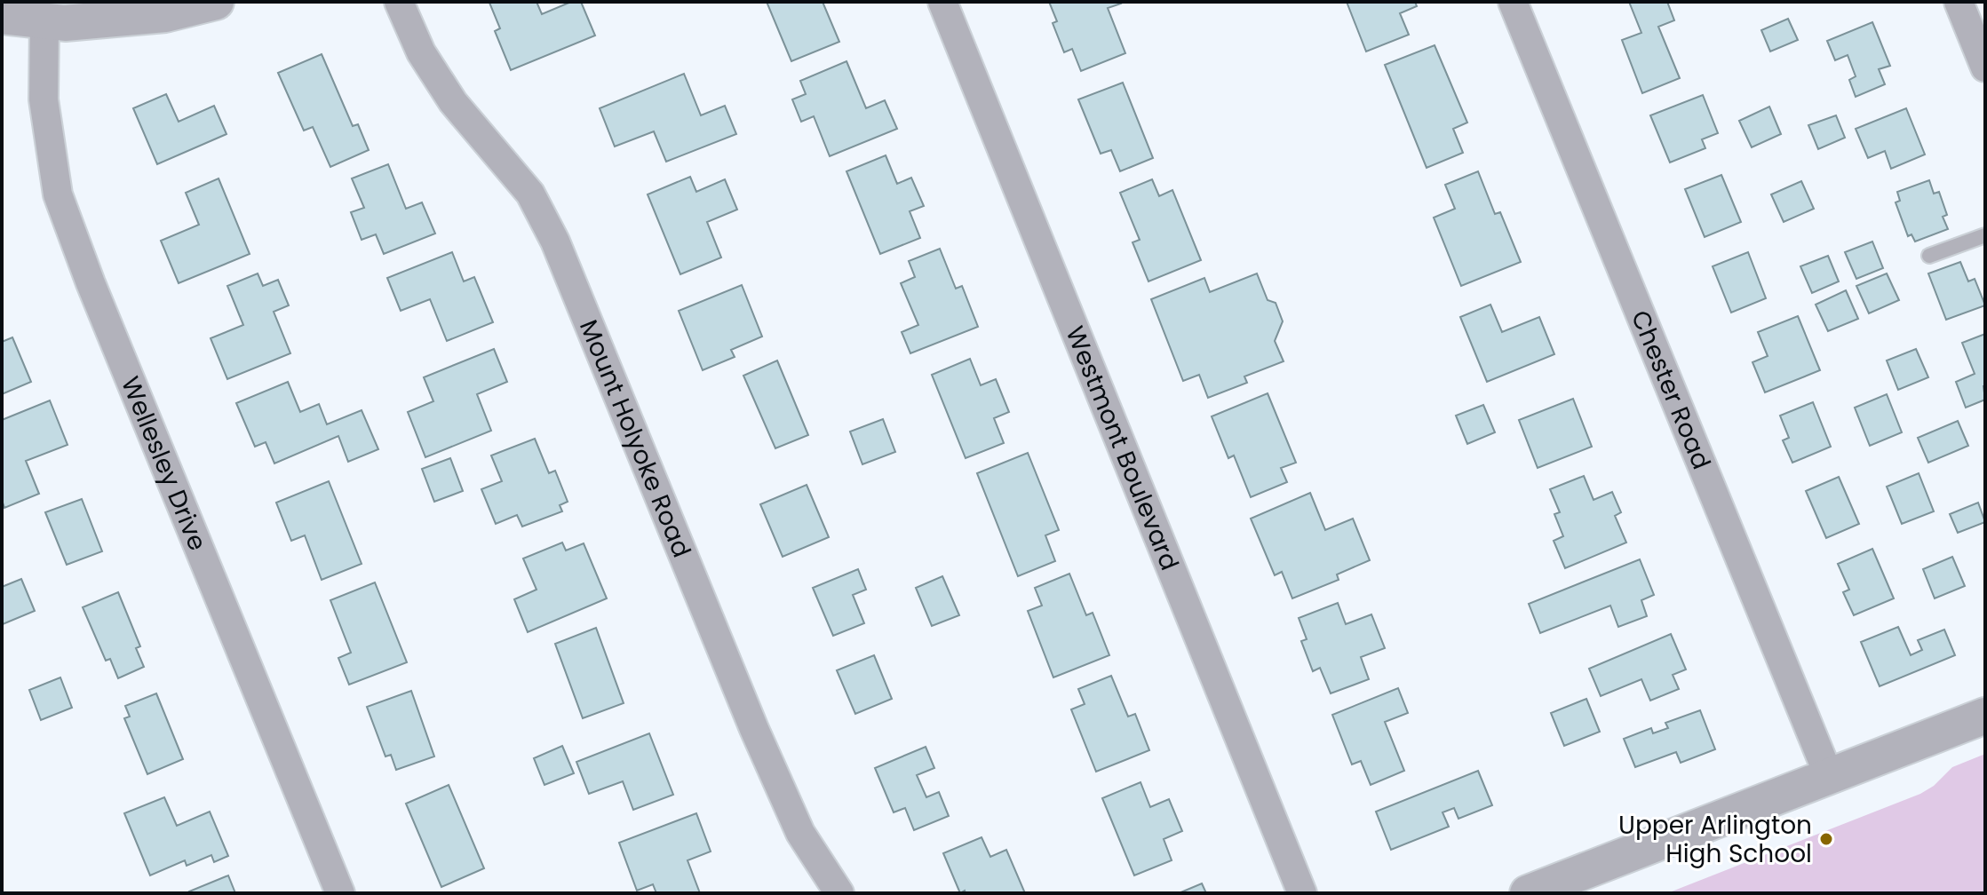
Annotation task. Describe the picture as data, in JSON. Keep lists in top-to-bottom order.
{
  "streets": {
    "street": [
      "Chester Road",
      "Mount Holyoke Road",
      "Westmont Boulevard",
      "Wellesley Drive"
    ]
  },
  "places": ["Upper Arlington High School"]
}
